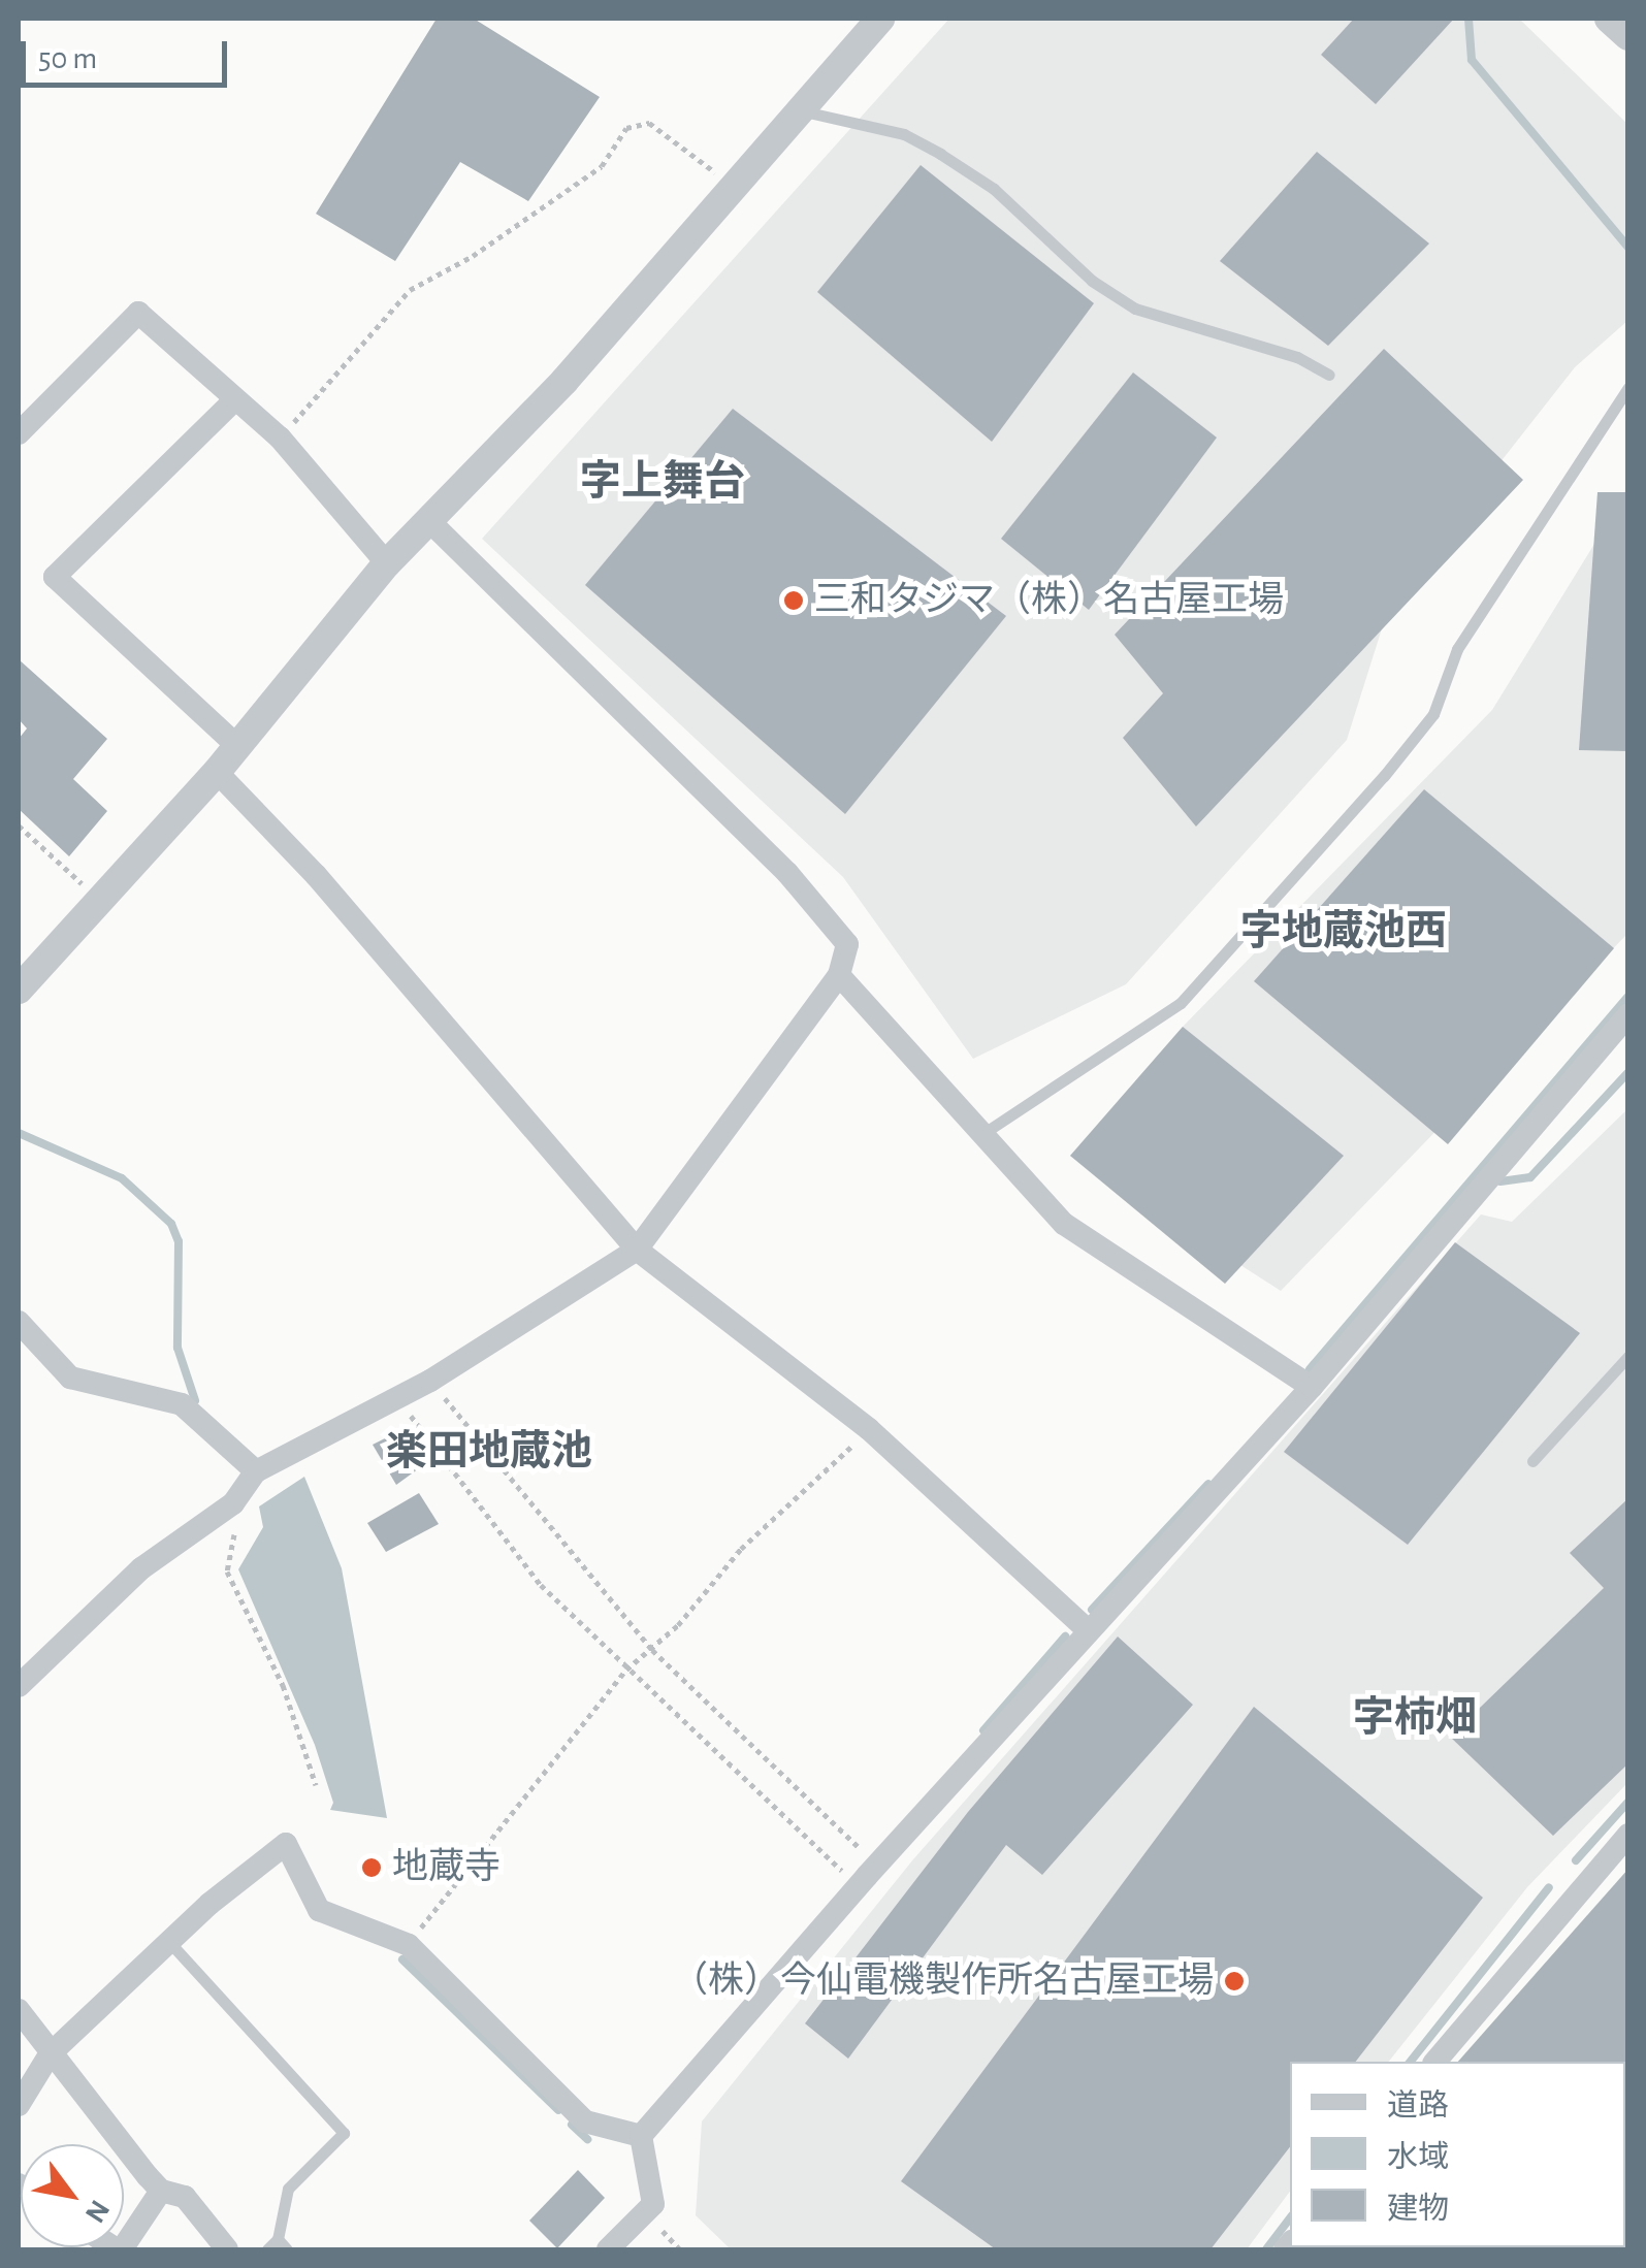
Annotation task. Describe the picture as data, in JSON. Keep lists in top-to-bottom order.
{
  "districts": [
    "字上舞台",
    "字地蔵池西",
    "楽田地蔵池",
    "字柿畑"
  ],
  "places": ["三和タジマ（株）名古屋工場", "地蔵寺", "（株）今仙電機製作所名古屋工場"],
  "legend": ["道路", "水域", "建物"],
  "scale_bar": "50 m",
  "north": "bottom right"
}
